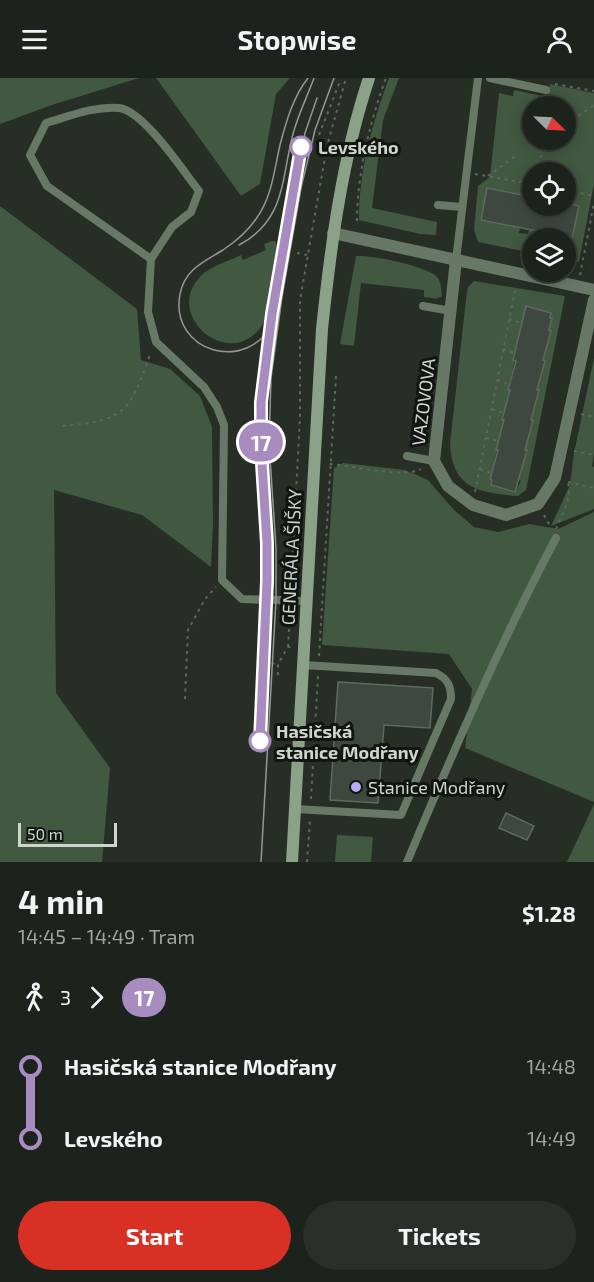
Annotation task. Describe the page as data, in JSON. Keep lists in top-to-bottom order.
{
  "streets": {
    "main road": ["GENERÁLA ŠIŠKY"],
    "street": ["VAZOVOVA"]
  },
  "places": ["Levského", "Hasičská stanice Modřany", "Stanice Modřany"],
  "lines": ["tram line 17"],
  "scale_bar": "50 m",
  "north": "bottom right",
  "page": {
    "header": "Stopwise",
    "on_map": "17",
    "scale": "50 m",
    "heading": ["4 min", "14:45 – 14:49 · Tram", "$1.28"],
    "legs": ["3", "17"],
    "list": [
      {
        "name": "Hasičská stanice Modřany",
        "value": "14:48"
      },
      {
        "name": "Levského",
        "value": "14:49"
      }
    ],
    "buttons": ["Start", "Tickets"]
  }
}
